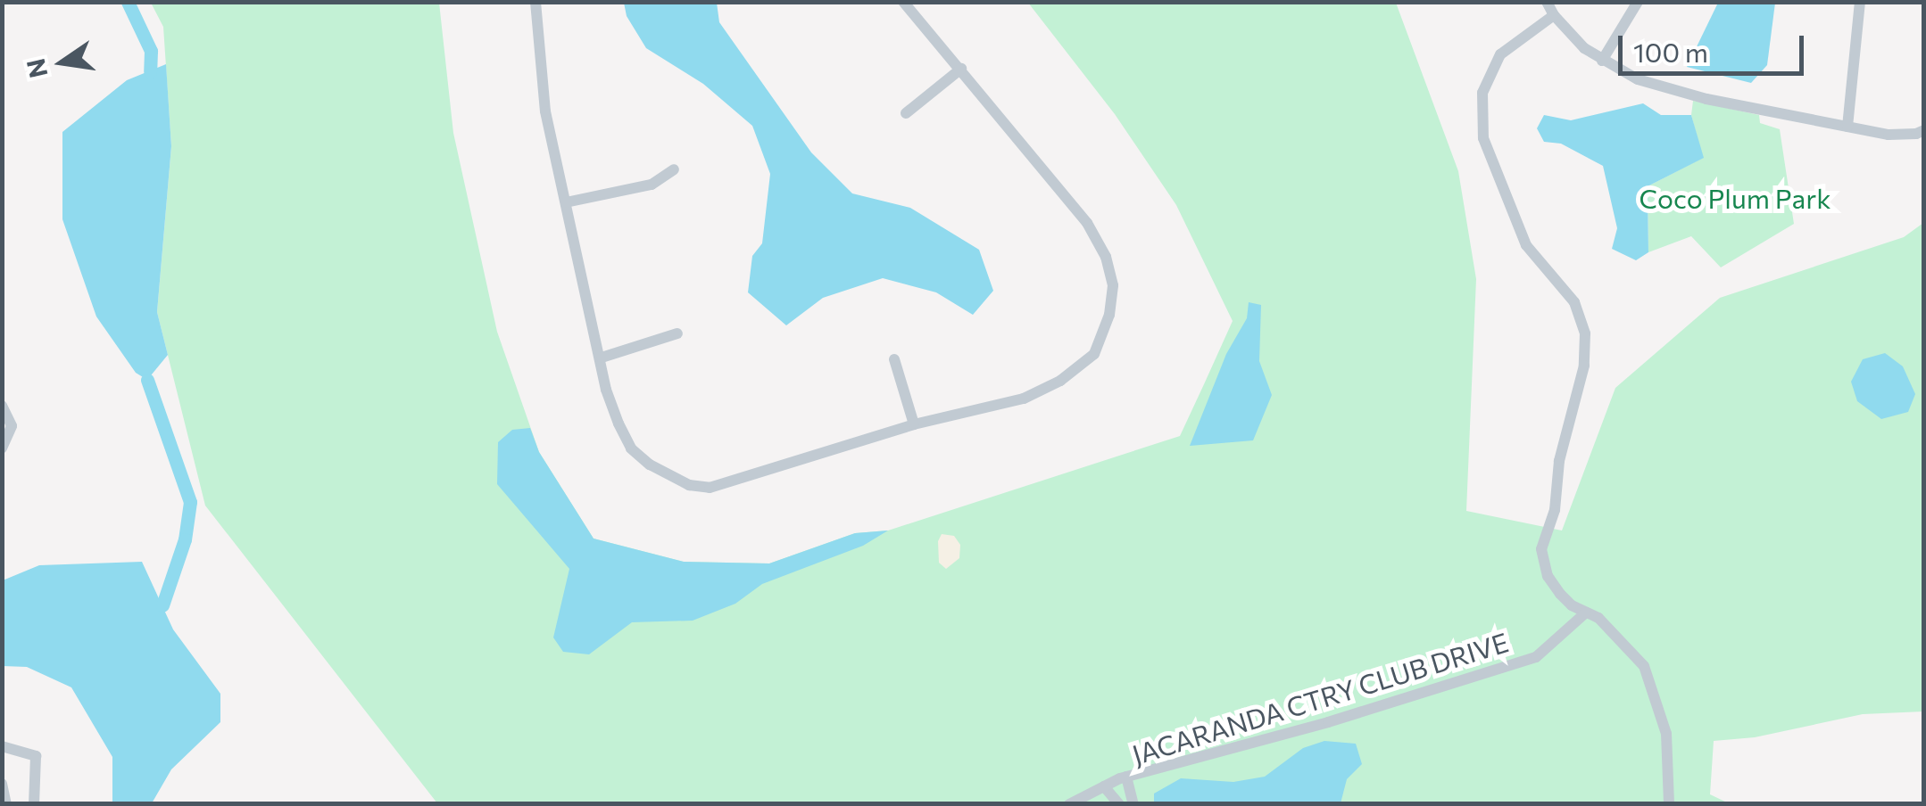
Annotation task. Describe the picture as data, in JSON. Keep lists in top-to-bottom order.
{
  "streets": {
    "street": ["JACARANDA CTRY CLUB DRIVE"]
  },
  "parks": ["Coco Plum Park"],
  "scale_bar": "100 m",
  "north": "left"
}
